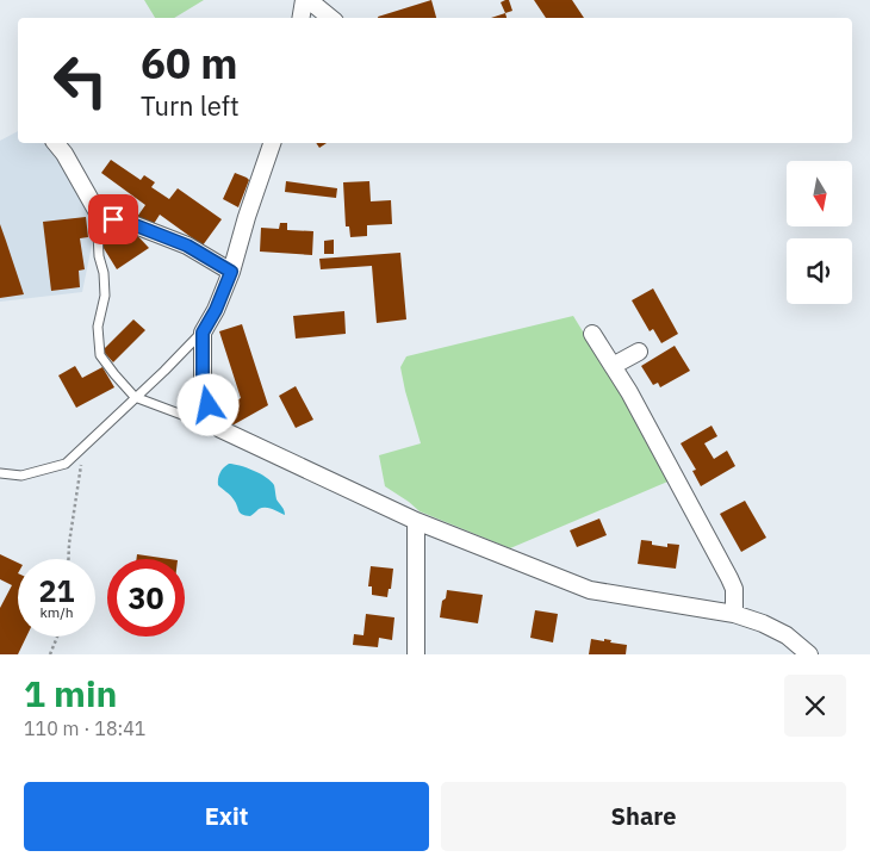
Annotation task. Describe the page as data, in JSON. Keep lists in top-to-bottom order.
{
  "north": "bottom",
  "page": {
    "turn": ["60 m", "Turn left"],
    "speed": "21 km/h",
    "limit": "30",
    "heading": ["1 min", "110 m · 18:41"],
    "buttons": ["Exit", "Share"]
  }
}
